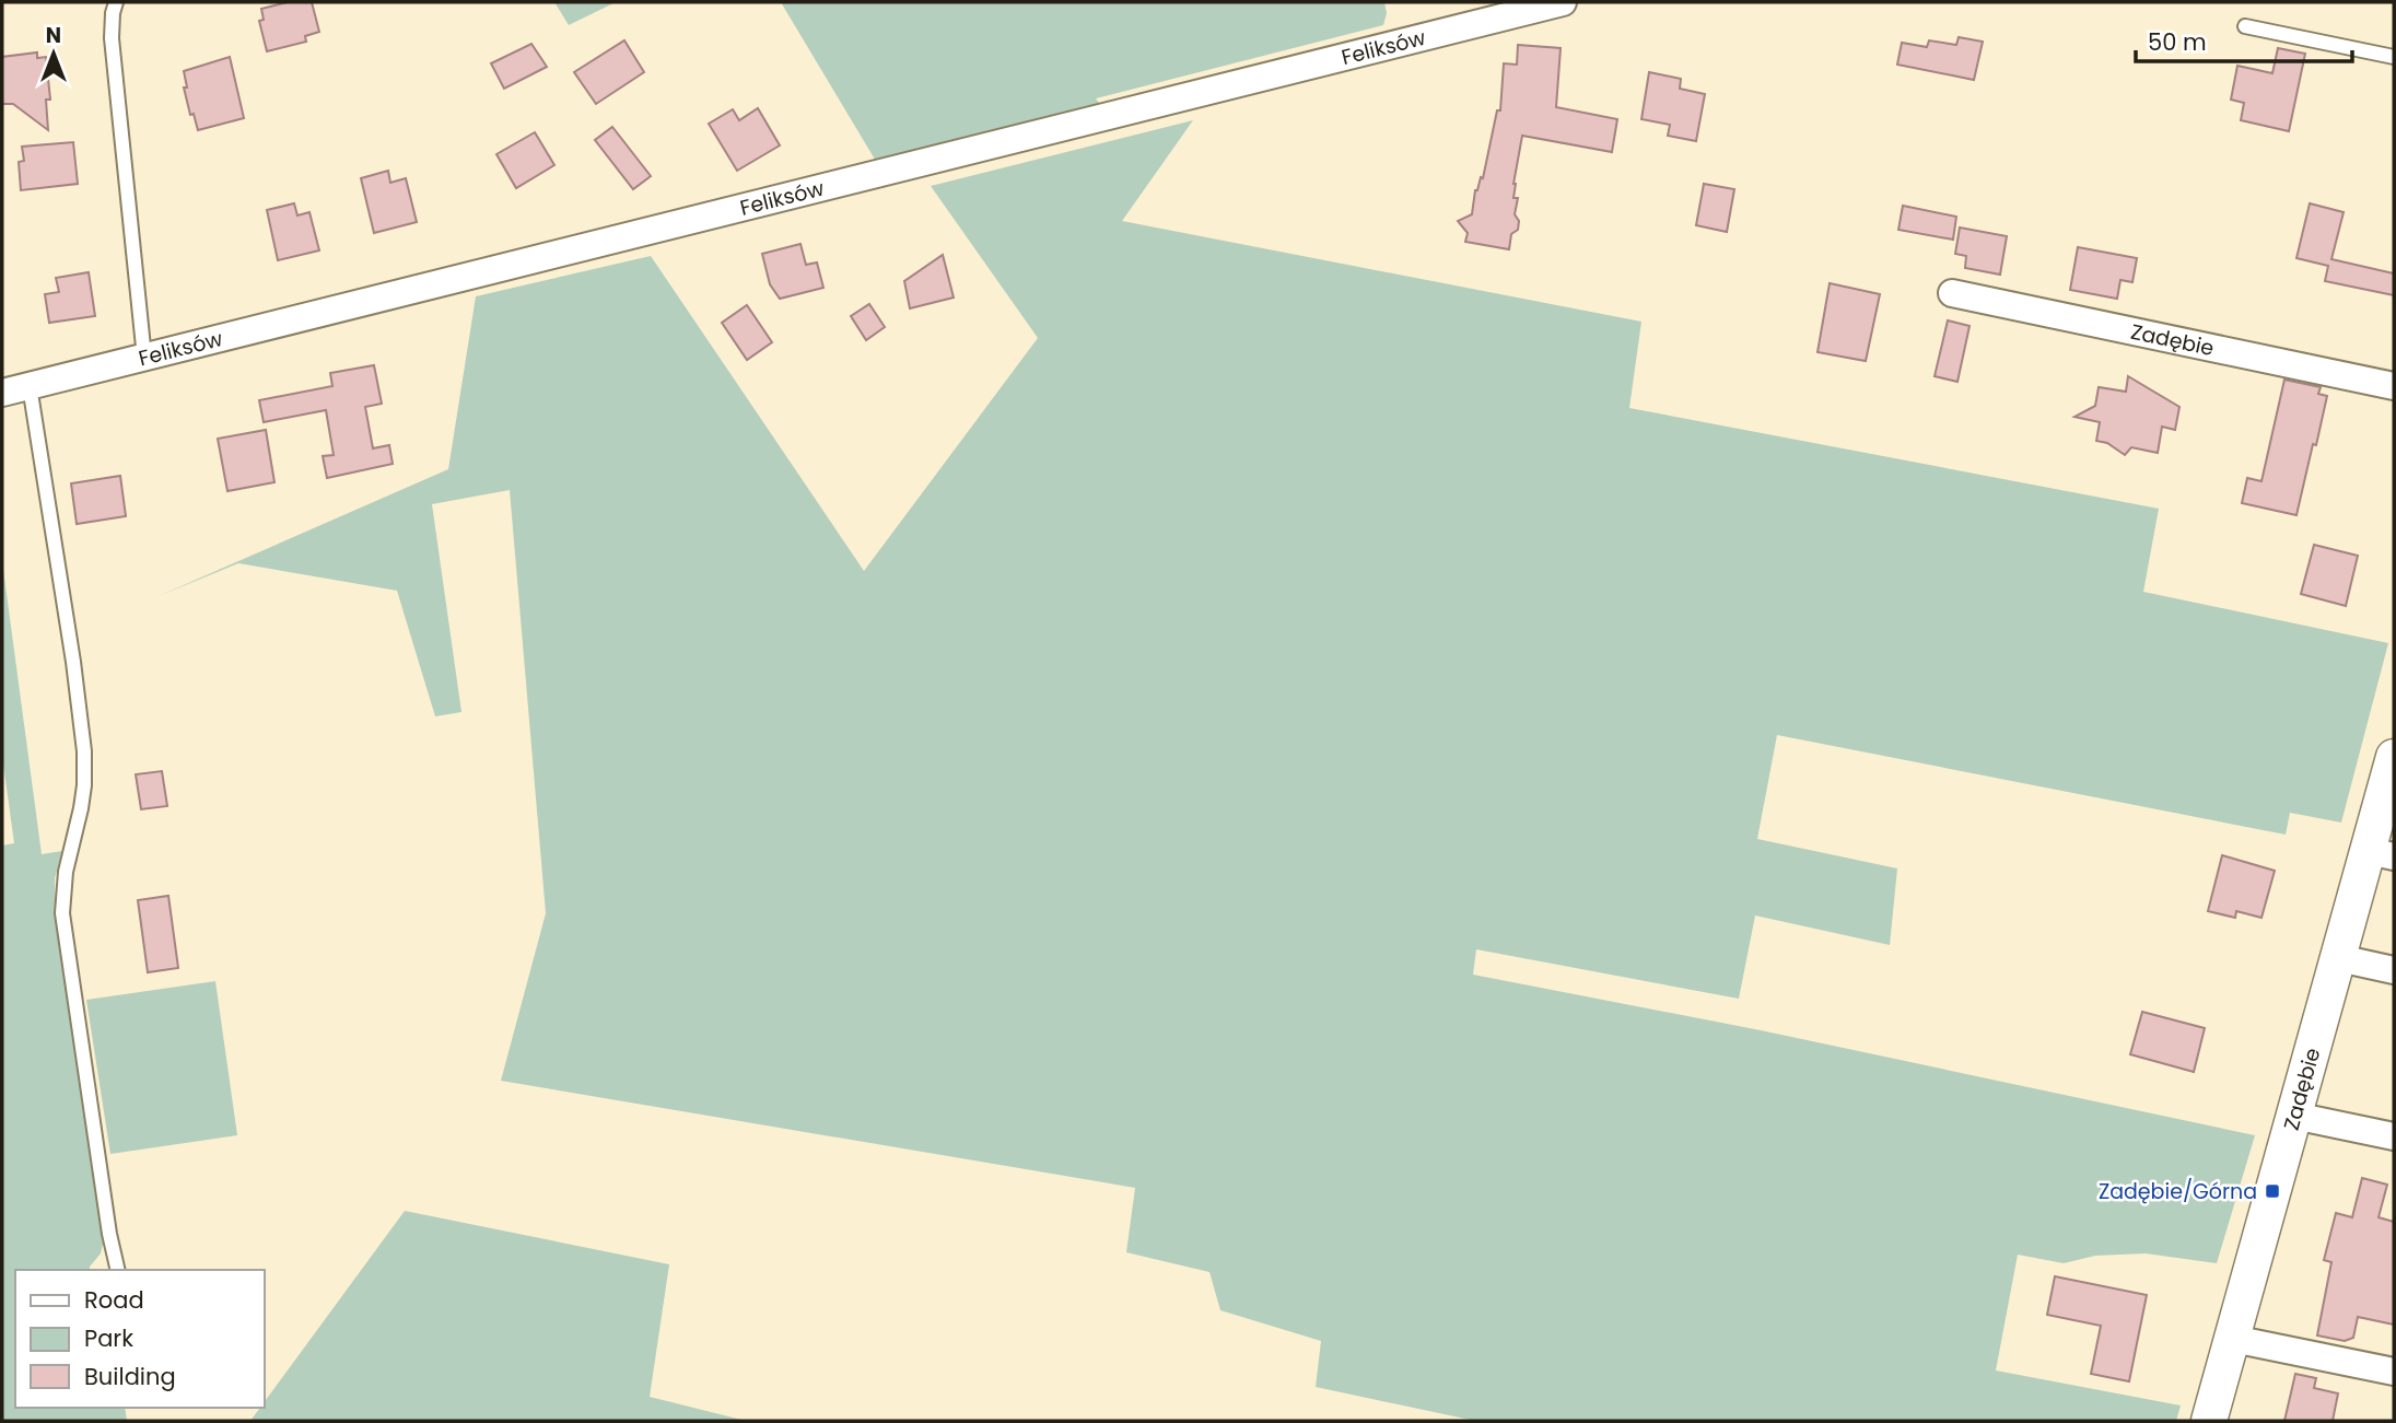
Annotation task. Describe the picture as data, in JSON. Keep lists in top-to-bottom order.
{
  "streets": {
    "street": ["Feliksów", "Zadębie"]
  },
  "places": {
    "transit": ["Zadębie/Górna"]
  },
  "legend": ["Road", "Park", "Building"],
  "scale_bar": "50 m",
  "north": "top"
}
